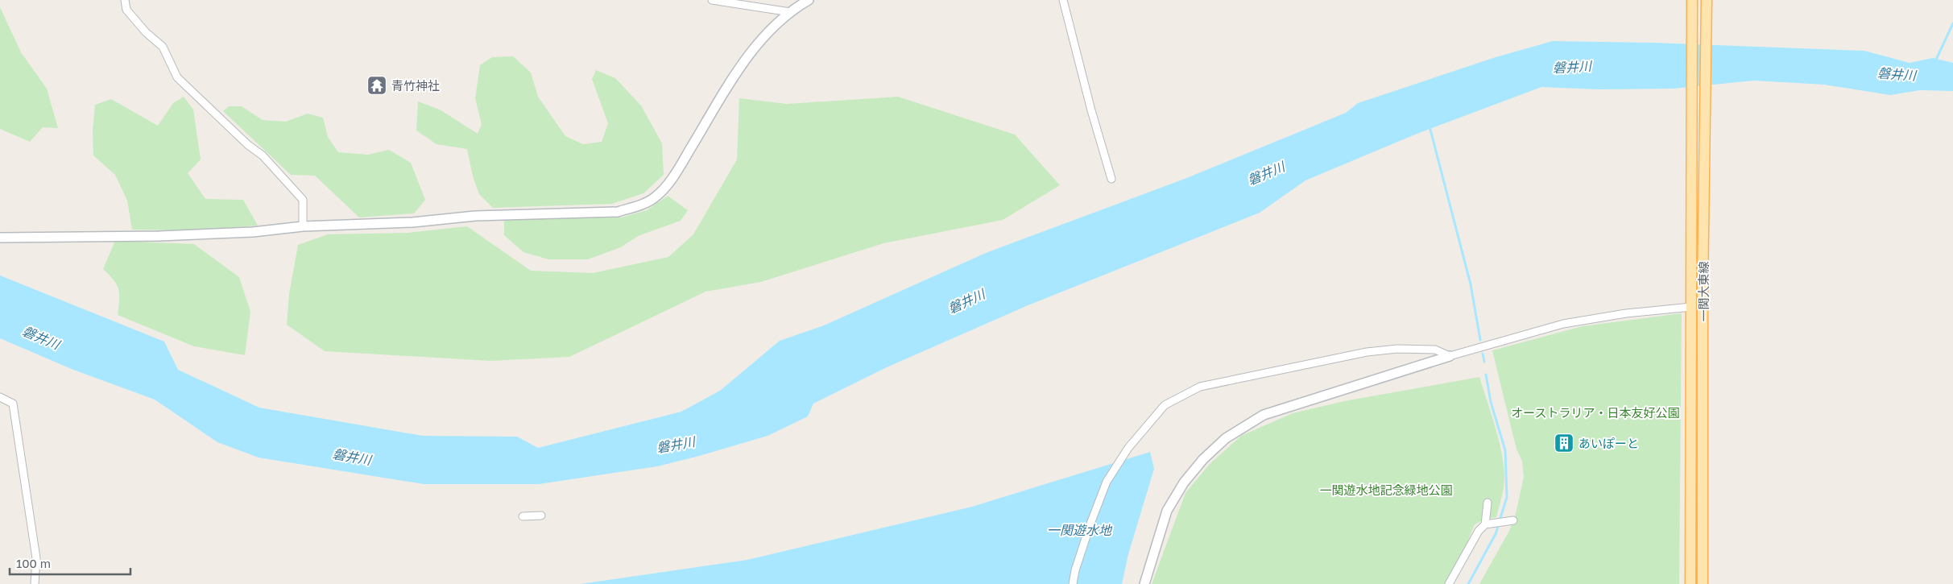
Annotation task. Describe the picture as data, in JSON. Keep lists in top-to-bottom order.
{
  "streets": {
    "main road": ["一関大東線"]
  },
  "water": ["磐井川", "一関遊水地"],
  "parks": ["オーストラリア・日本友好公園", "一関遊水地記念緑地公園"],
  "places": {
    "temple": ["青竹神社"],
    "building": ["あいぽーと"]
  },
  "scale_bar": "100 m"
}
